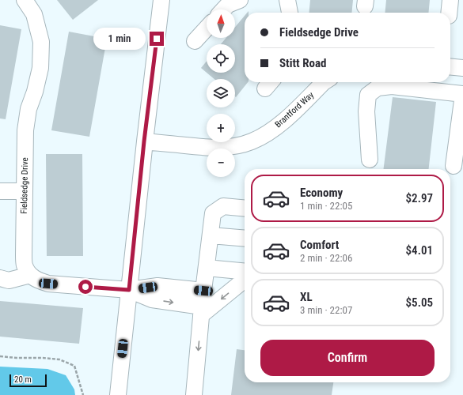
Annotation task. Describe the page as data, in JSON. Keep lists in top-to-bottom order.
{
  "streets": {
    "street": ["Brantford Way", "Fieldsedge Drive"]
  },
  "scale_bar": "20 m",
  "north": "top",
  "page": {
    "map_buttons": ["+", "−"],
    "banner": ["Fieldsedge Drive", "Stitt Road"],
    "bubble": "1 min",
    "list": [
      {
        "name": "Economy",
        "note": "1 min · 22:05",
        "value": "$2.97"
      },
      {
        "name": "Comfort",
        "note": "2 min · 22:06",
        "value": "$4.01"
      },
      {
        "name": "XL",
        "note": "3 min · 22:07",
        "value": "$5.05"
      }
    ],
    "buttons": "Confirm",
    "scale": "20 m"
  }
}
